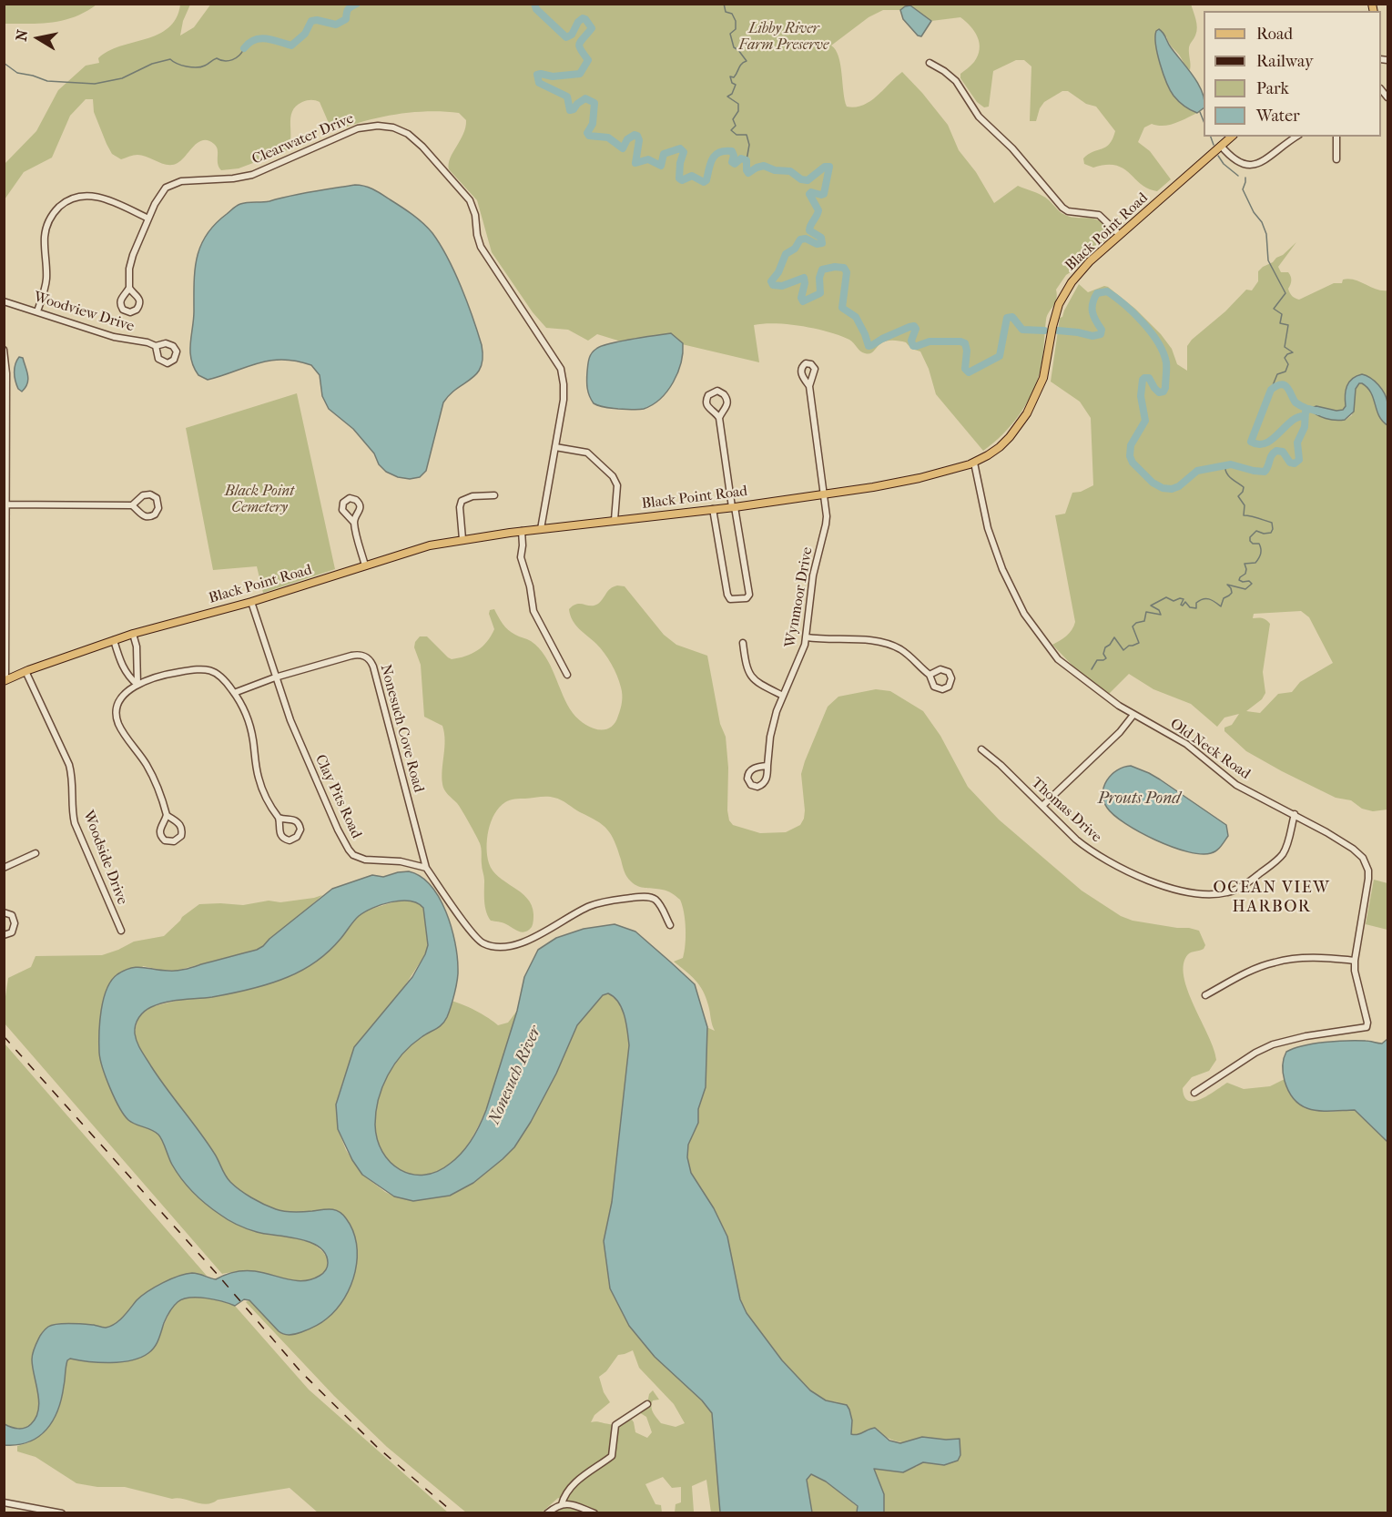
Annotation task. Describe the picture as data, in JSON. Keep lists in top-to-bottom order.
{
  "streets": {
    "main road": ["Black Point Road"],
    "street": [
      "Clearwater Drive",
      "Woodview Drive",
      "Wynmoor Drive",
      "Nonesuch Cove Road",
      "Old Neck Road",
      "Clay Pits Road",
      "Thomas Drive",
      "Woodside Drive"
    ]
  },
  "crossings": [
    ["Clearwater Drive", "Black Point Road"],
    ["Black Point Road", "Wynmoor Drive"],
    ["Black Point Road", "Old Neck Road"],
    ["Black Point Road", "Clay Pits Road"],
    ["Black Point Road", "Woodside Drive"],
    ["Nonesuch Cove Road", "Clay Pits Road"],
    ["Old Neck Road", "Thomas Drive"]
  ],
  "districts": ["OCEAN VIEW HARBOR"],
  "water": ["Prouts Pond", "Nonesuch River"],
  "parks": ["Libby River Farm Preserve", "Black Point Cemetery"],
  "legend": [
    "Road",
    "Railway",
    "Park",
    "Water"
  ],
  "north": "left"
}
